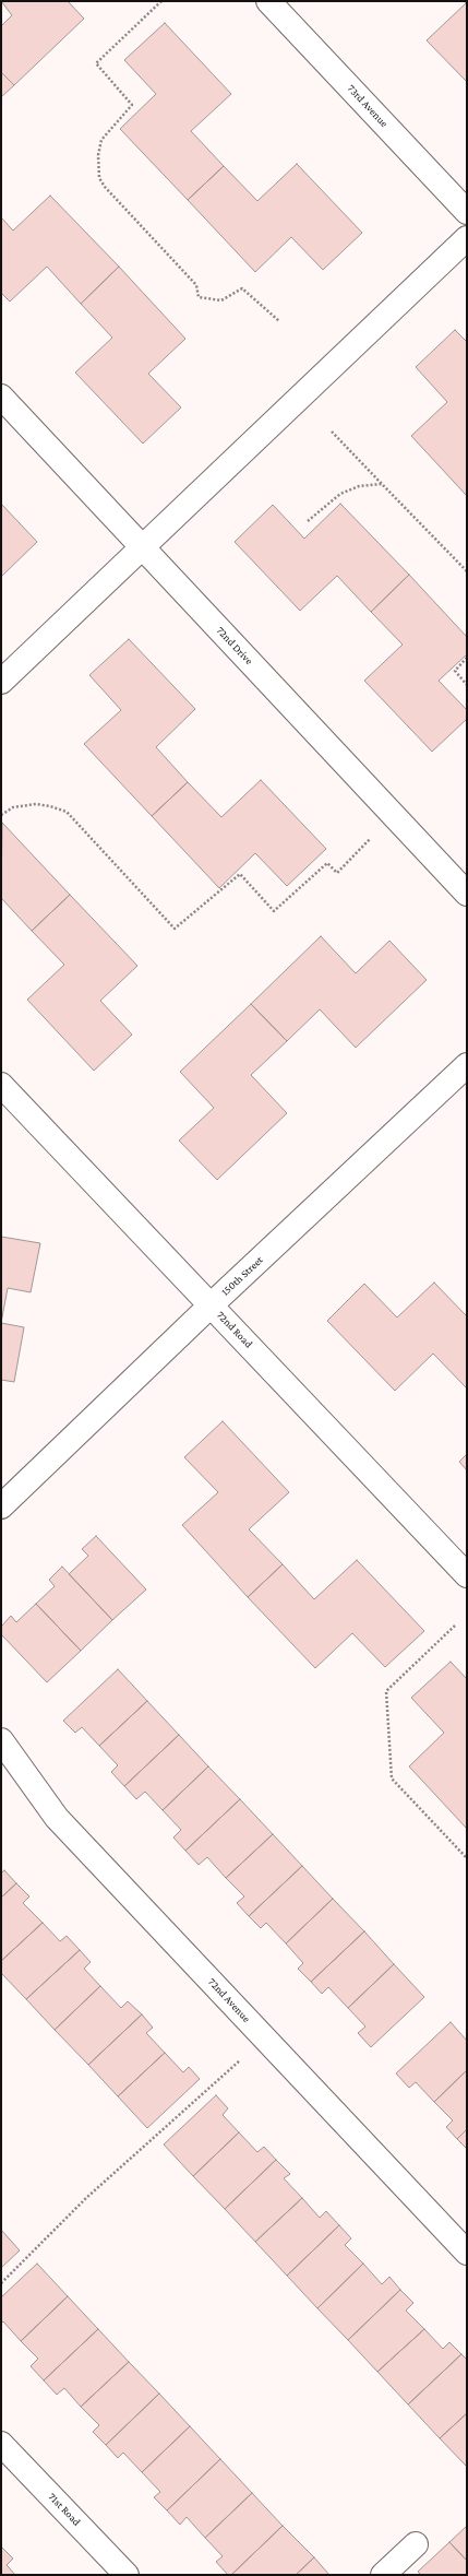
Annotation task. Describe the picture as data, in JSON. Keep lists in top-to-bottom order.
{
  "streets": {
    "street": [
      "73rd Avenue",
      "72nd Drive",
      "150th Street",
      "72nd Road",
      "72nd Avenue",
      "71st Road"
    ]
  },
  "crossings": [
    ["150th Street", "72nd Road"]
  ]
}
